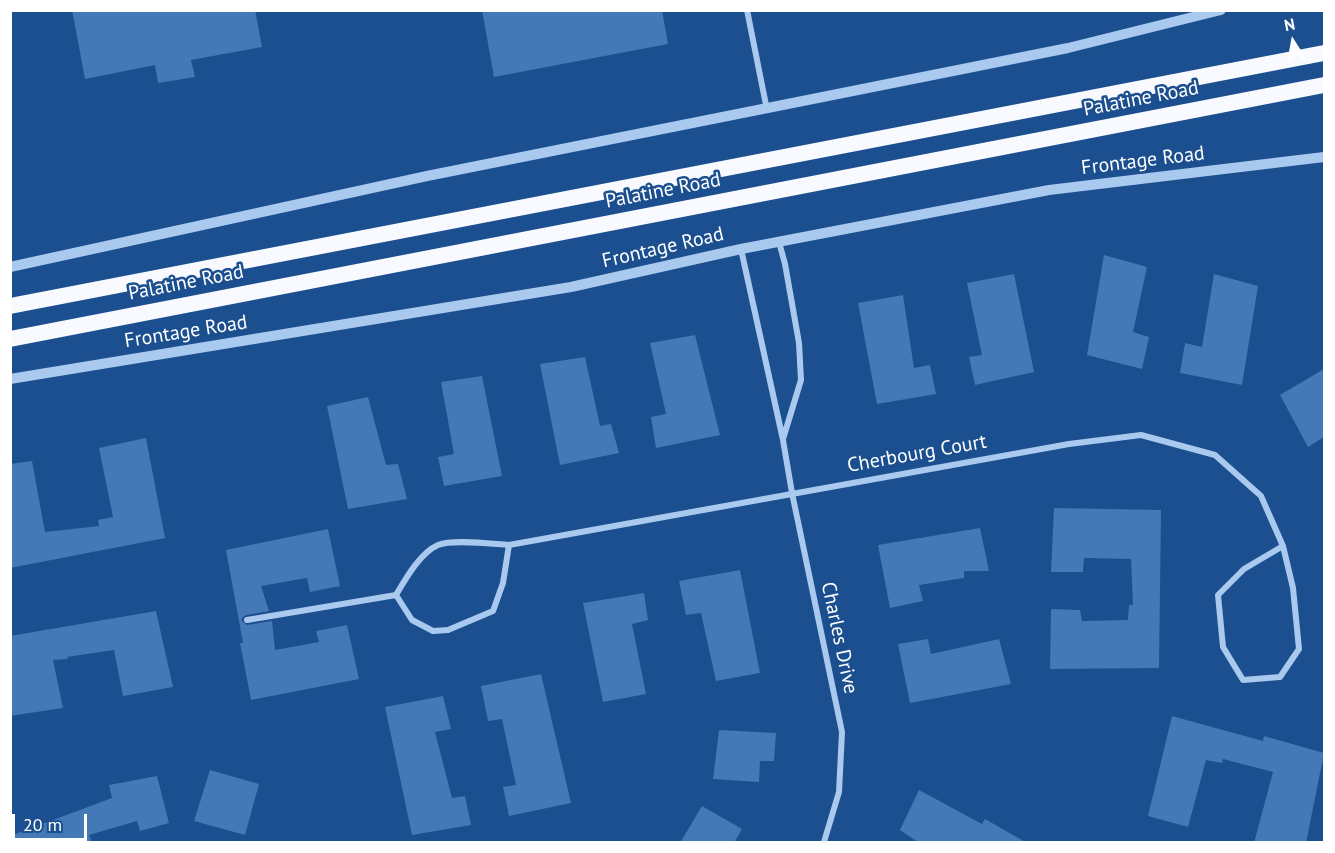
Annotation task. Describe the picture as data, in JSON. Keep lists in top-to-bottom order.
{
  "streets": {
    "highway": ["Palatine Road"],
    "street": ["Frontage Road", "Cherbourg Court", "Charles Drive"]
  },
  "crossings": [
    ["Frontage Road", "Charles Drive"],
    ["Cherbourg Court", "Charles Drive"]
  ],
  "scale_bar": "20 m",
  "north": "top"
}
